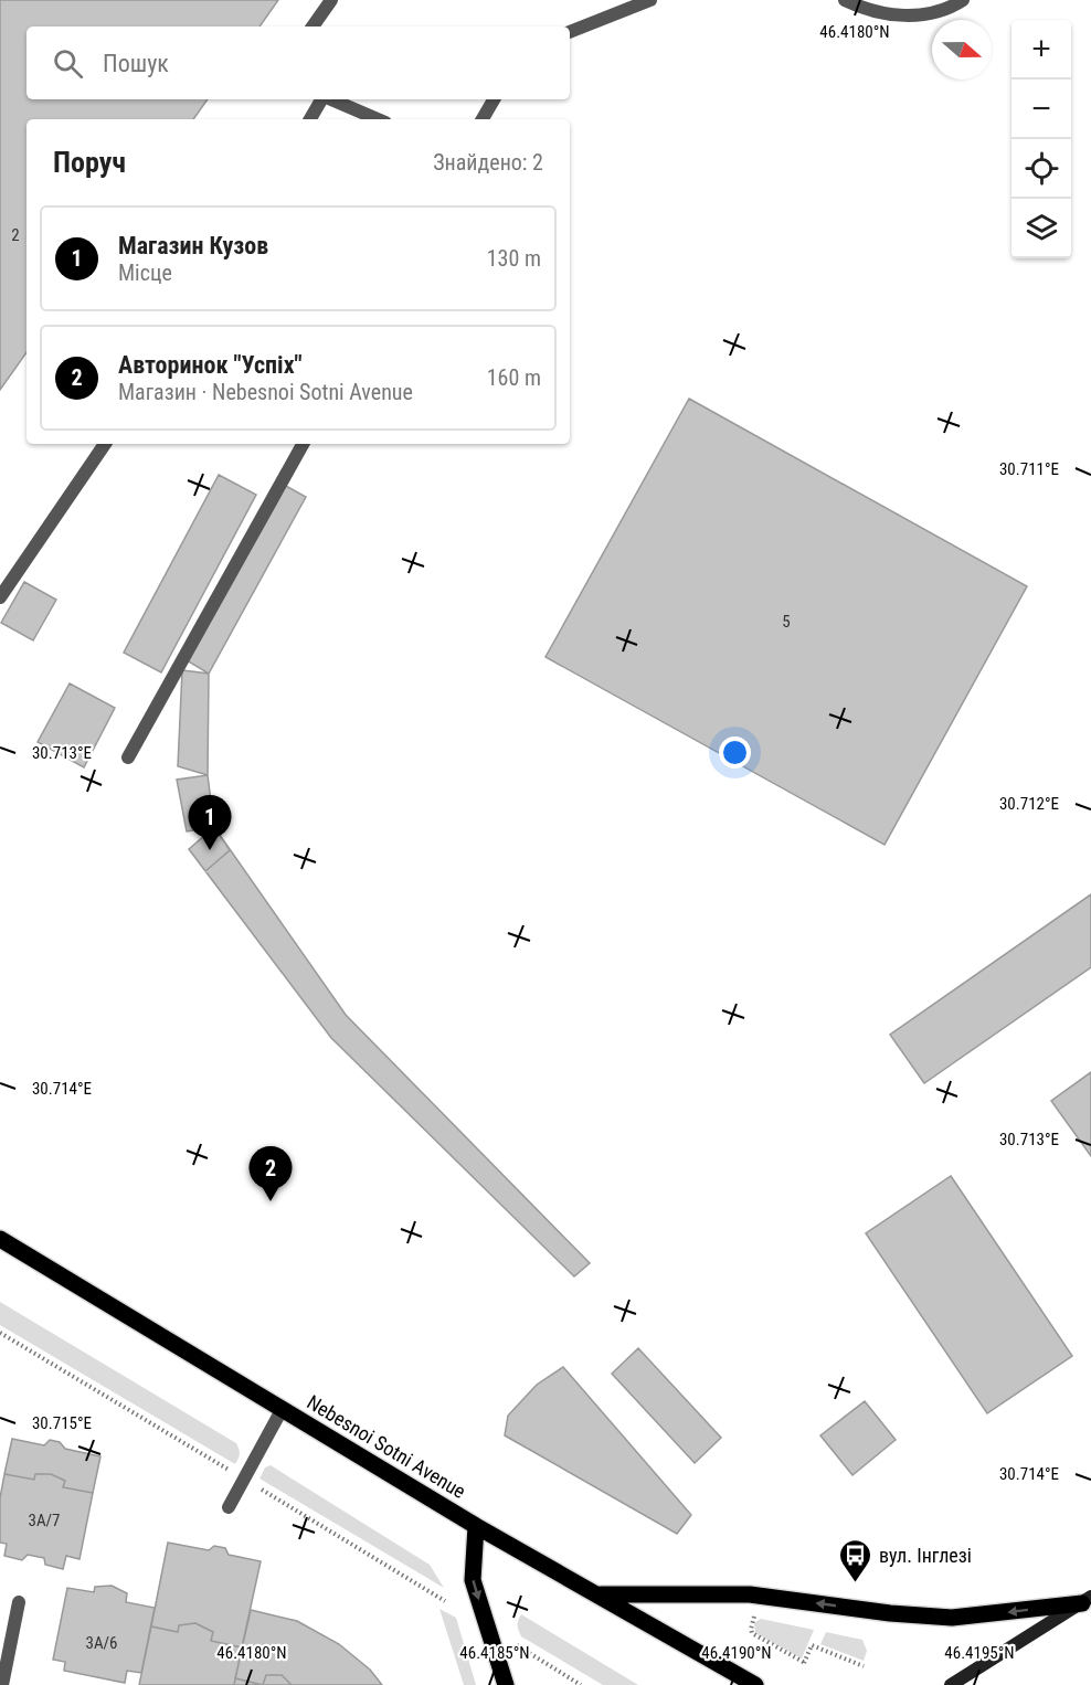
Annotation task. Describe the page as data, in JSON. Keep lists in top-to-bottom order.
{
  "streets": {
    "main road": ["Nebesnoi Sotni Avenue"]
  },
  "places": {
    "bus stop": ["вул. Інглезі"]
  },
  "house_numbers": [
    "2",
    "5",
    "3А/7",
    "3А/6"
  ],
  "north": "right",
  "page": {
    "map_buttons": ["+", "−"],
    "search": "Пошук",
    "heading": ["Поруч", "Знайдено: 2"],
    "list": [
      {
        "mark": "1",
        "name": "Магазин Кузов",
        "note": "Місце",
        "value": "130 m"
      },
      {
        "mark": "2",
        "name": "Авторинок \"Успіх\"",
        "note": "Магазин · Nebesnoi Sotni Avenue",
        "value": "160 m"
      }
    ],
    "pins": ["1", "2"]
  },
  "coordinates": [
    "46.4180°N",
    "30.711°E",
    "30.713°E",
    "30.712°E",
    "30.714°E",
    "30.715°E",
    "46.4185°N",
    "46.4190°N",
    "46.4195°N"
  ]
}
